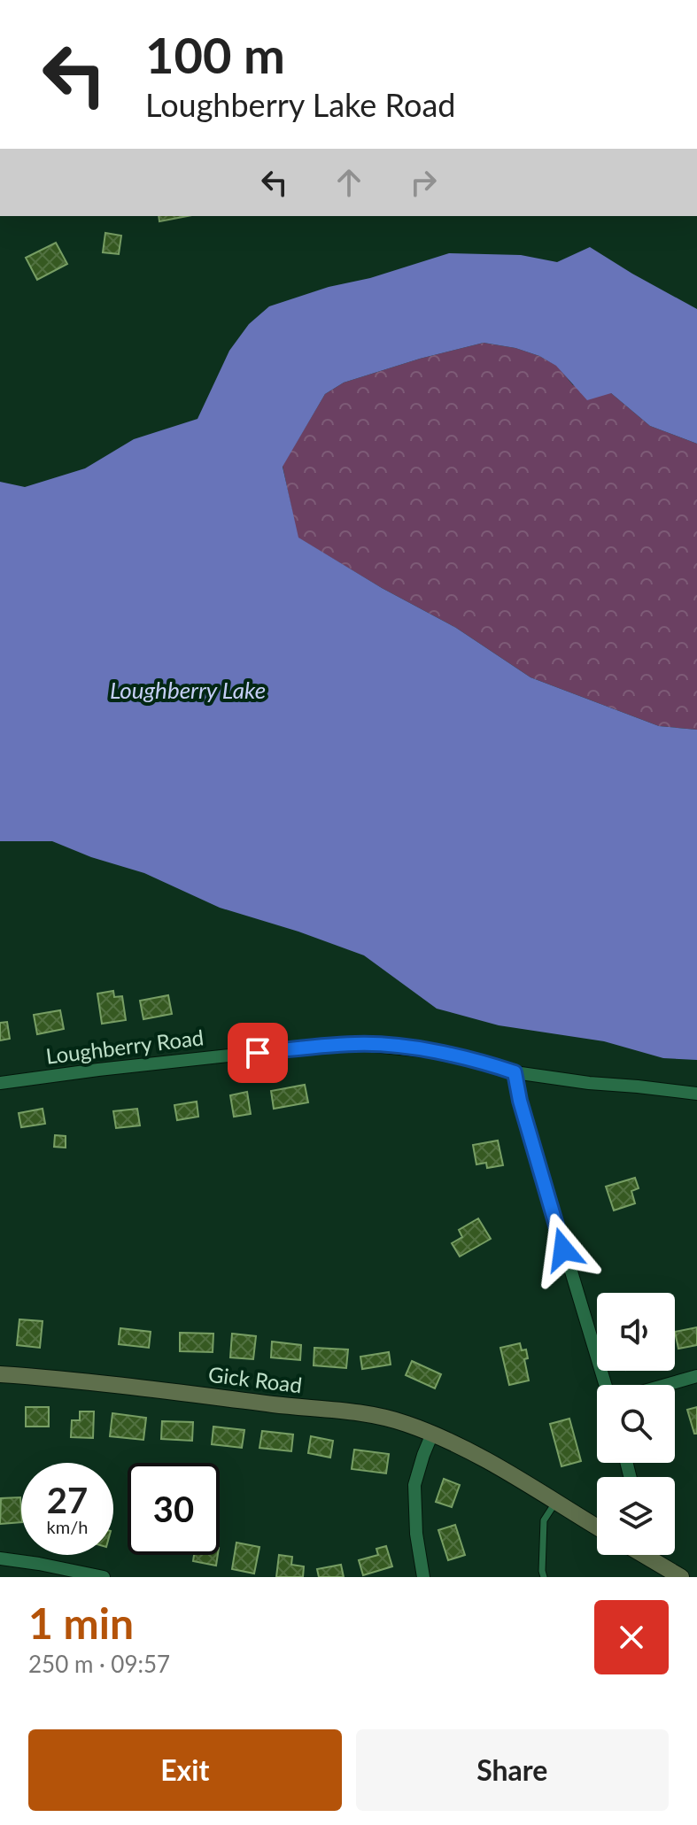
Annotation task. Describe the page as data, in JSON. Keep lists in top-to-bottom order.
{
  "streets": {
    "street": ["Loughberry Road", "Gick Road"]
  },
  "water": ["Loughberry Lake"],
  "page": {
    "turn": ["100 m", "Loughberry Lake Road"],
    "speed": "27 km/h",
    "limit": "30",
    "heading": ["1 min", "250 m · 09:57"],
    "buttons": ["Exit", "Share"]
  }
}
